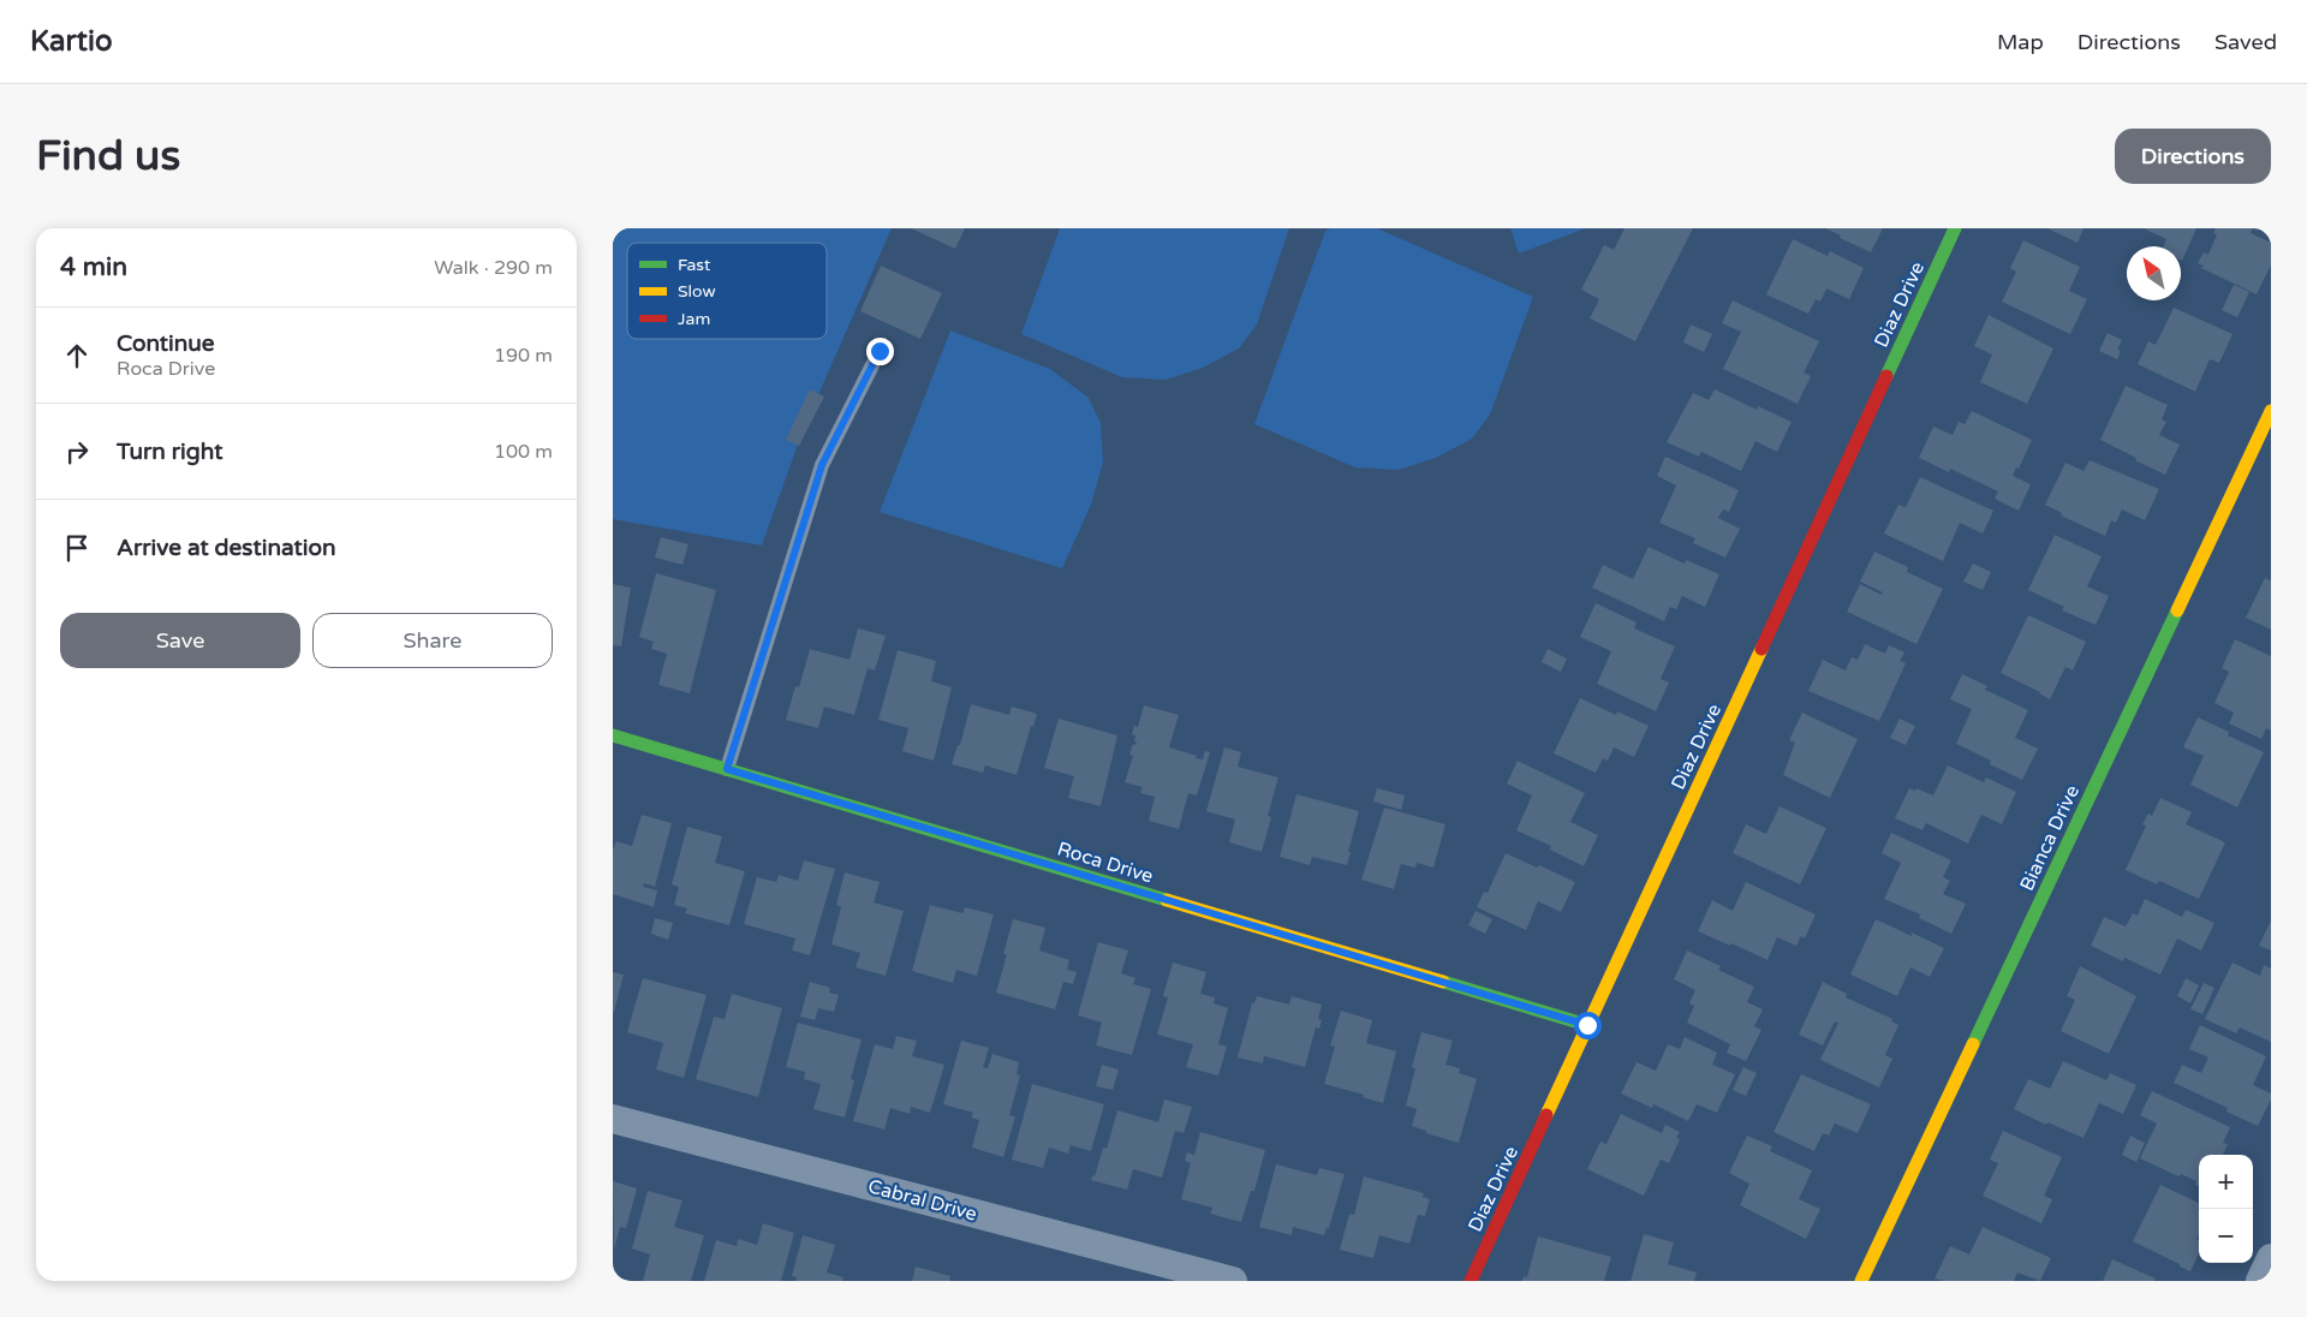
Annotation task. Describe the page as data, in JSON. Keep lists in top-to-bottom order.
{
  "streets": {
    "street": [
      "Diaz Drive",
      "Bianca Drive",
      "Roca Drive",
      "Cabral Drive"
    ]
  },
  "crossings": [
    ["Diaz Drive", "Roca Drive"]
  ],
  "legend": ["Fast", "Slow", "Jam"],
  "north": "top left",
  "page": {
    "header": "Kartio",
    "nav": ["Map", "Directions", "Saved"],
    "buttons": [
      "Directions",
      ["Save", "Share"]
    ],
    "title": "Find us",
    "heading": ["4 min", "Walk · 290 m"],
    "list": [
      ["Continue", "Roca Drive", "190 m"],
      ["Turn right", "100 m"],
      "Arrive at destination"
    ],
    "map_buttons": ["+", "−"]
  }
}
